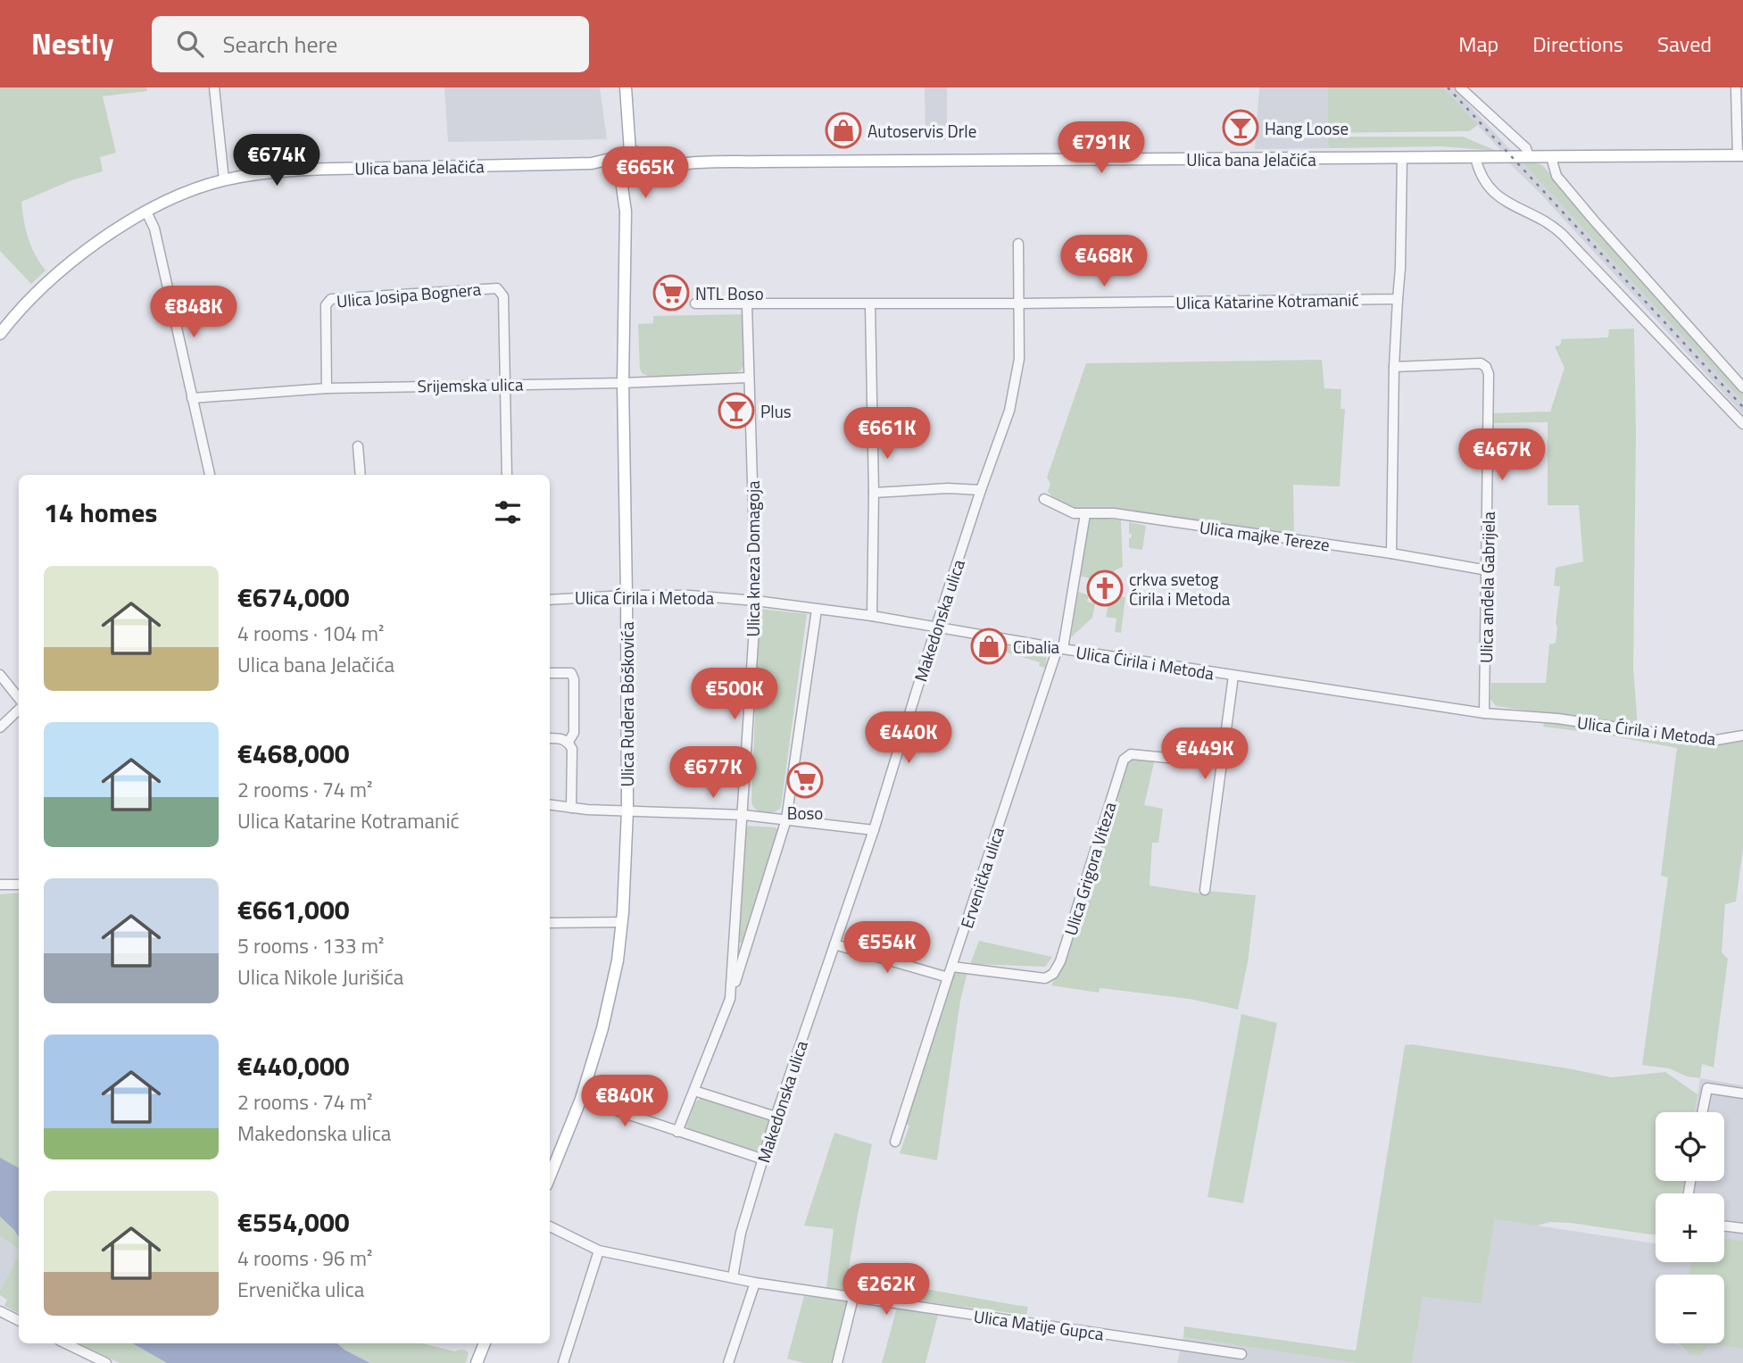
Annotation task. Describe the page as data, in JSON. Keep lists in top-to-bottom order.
{
  "streets": {
    "main road": ["Ulica bana Jelačića", "Ulica Ruđera Boškovića"],
    "street": [
      "Ulica Josipa Bognera",
      "Ulica Katarine Kotramanić",
      "Srijemska ulica",
      "Ulica majke Tereze",
      "Ulica kneza Domagoja",
      "Ulica anđela Gabrijela",
      "Ulica Ćirila i Metoda",
      "Makedonska ulica",
      "Ulica Grigora Viteza",
      "Ervenička ulica",
      "Ulica Matije Gupca"
    ]
  },
  "crossings": [
    ["Ulica bana Jelačića", "Ulica Ruđera Boškovića"],
    ["Ulica Josipa Bognera", "Srijemska ulica"],
    ["Ulica Katarine Kotramanić", "Ulica kneza Domagoja"],
    ["Ulica Katarine Kotramanić", "Makedonska ulica"],
    ["Srijemska ulica", "Ulica kneza Domagoja"],
    ["Srijemska ulica", "Ulica Ruđera Boškovića"],
    ["Ulica majke Tereze", "Ulica anđela Gabrijela"],
    ["Ulica majke Tereze", "Ervenička ulica"],
    ["Ulica kneza Domagoja", "Ulica Ćirila i Metoda"],
    ["Ulica anđela Gabrijela", "Ulica Ćirila i Metoda"],
    ["Ulica Ćirila i Metoda", "Makedonska ulica"],
    ["Ulica Ćirila i Metoda", "Ulica Ruđera Boškovića"],
    ["Ulica Ćirila i Metoda", "Ervenička ulica"],
    ["Makedonska ulica", "Ulica Matije Gupca"],
    ["Ulica Grigora Viteza", "Ervenička ulica"]
  ],
  "places": {
    "bar": ["Hang Loose", "Plus"],
    "shop": ["Autoservis Drle", "Cibalia"],
    "supermarket": ["NTL Boso", "Boso"],
    "church": ["crkva svetog Ćirila i Metoda"]
  },
  "page": {
    "header": "Nestly",
    "search": "Search here",
    "nav": ["Map", "Directions", "Saved"],
    "price": [
      "€791K",
      "€674K",
      "€665K",
      "€468K",
      "€848K",
      "€661K",
      "€467K",
      "€500K",
      "€440K",
      "€449K",
      "€677K",
      "€554K",
      "€840K",
      "€262K"
    ],
    "heading": "14 homes",
    "list": [
      {
        "name": "€674,000",
        "note": "4 rooms · 104 m² · Ulica bana Jelačića"
      },
      {
        "name": "€468,000",
        "note": "2 rooms · 74 m² · Ulica Katarine Kotramanić"
      },
      {
        "name": "€661,000",
        "note": "5 rooms · 133 m² · Ulica Nikole Jurišića"
      },
      {
        "name": "€440,000",
        "note": "2 rooms · 74 m² · Makedonska ulica"
      },
      {
        "name": "€554,000",
        "note": "4 rooms · 96 m² · Ervenička ulica"
      }
    ],
    "map_buttons": ["+", "−"]
  }
}
